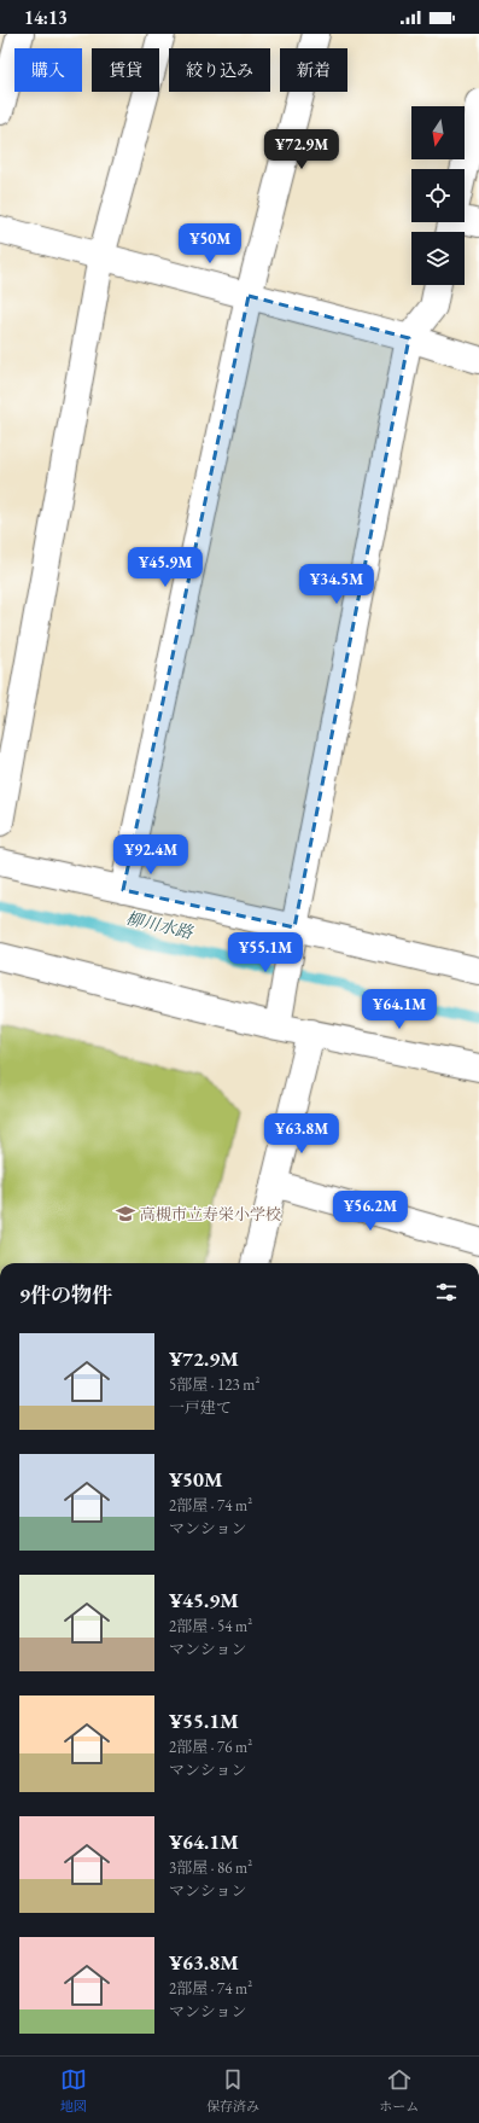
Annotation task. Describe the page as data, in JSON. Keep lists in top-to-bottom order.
{
  "water": ["柳川水路"],
  "places": {
    "school or university": ["高槻市立寿栄小学校"]
  },
  "north": "bottom",
  "page": {
    "status": "14:13",
    "chip": [
      "購入",
      "賃貸",
      "絞り込み",
      "新着"
    ],
    "price": [
      "¥72.9M",
      "¥50M",
      "¥45.9M",
      "¥34.5M",
      "¥92.4M",
      "¥55.1M",
      "¥64.1M",
      "¥63.8M",
      "¥56.2M"
    ],
    "heading": "9件の物件",
    "list": [
      {
        "name": "¥72.9M",
        "note": "5部屋 · 123 m² · 一戸建て"
      },
      {
        "name": "¥50M",
        "note": "2部屋 · 74 m² · マンション"
      },
      {
        "name": "¥45.9M",
        "note": "2部屋 · 54 m² · マンション"
      },
      {
        "name": "¥55.1M",
        "note": "2部屋 · 76 m² · マンション"
      },
      {
        "name": "¥64.1M",
        "note": "3部屋 · 86 m² · マンション"
      },
      {
        "name": "¥63.8M",
        "note": "2部屋 · 74 m² · マンション"
      }
    ],
    "tabs": ["地図", "保存済み", "ホーム"]
  }
}
